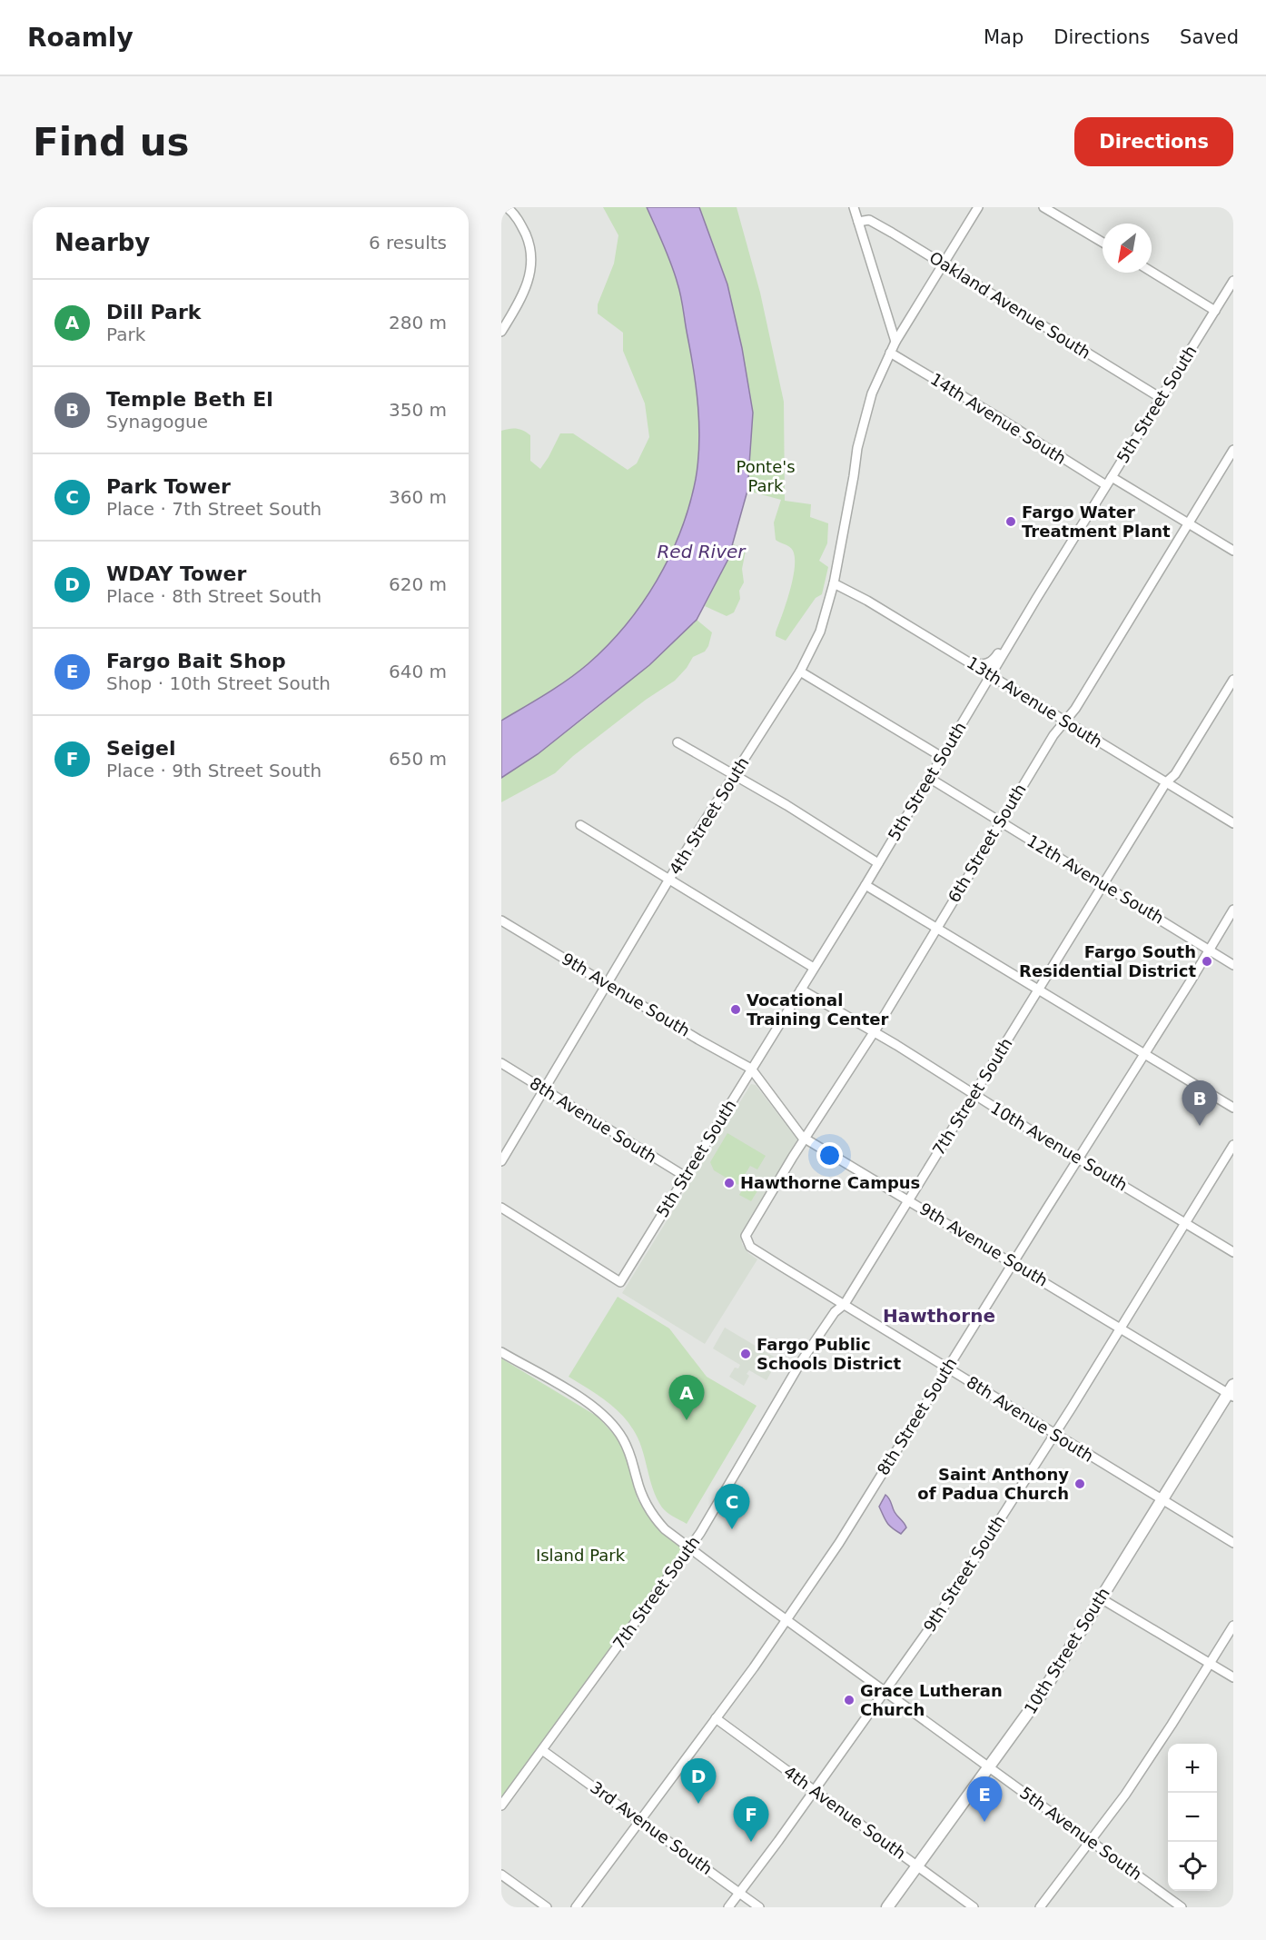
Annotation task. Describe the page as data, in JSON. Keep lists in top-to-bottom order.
{
  "streets": {
    "main road": ["10th Street South"],
    "street": [
      "Oakland Avenue South",
      "5th Street South",
      "14th Avenue South",
      "13th Avenue South",
      "4th Street South",
      "6th Street South",
      "12th Avenue South",
      "9th Avenue South",
      "7th Street South",
      "8th Avenue South",
      "10th Avenue South",
      "8th Street South",
      "9th Street South",
      "4th Avenue South",
      "3rd Avenue South",
      "5th Avenue South"
    ]
  },
  "crossings": [
    ["Oakland Avenue South", "5th Street South"],
    ["5th Street South", "14th Avenue South"],
    ["5th Street South", "13th Avenue South"],
    ["5th Street South", "12th Avenue South"],
    ["5th Street South", "9th Avenue South"],
    ["5th Street South", "8th Avenue South"],
    ["5th Street South", "10th Avenue South"],
    ["14th Avenue South", "4th Street South"],
    ["13th Avenue South", "4th Street South"],
    ["13th Avenue South", "6th Street South"],
    ["13th Avenue South", "7th Street South"],
    ["4th Street South", "9th Avenue South"],
    ["4th Street South", "8th Avenue South"],
    ["6th Street South", "12th Avenue South"],
    ["6th Street South", "9th Avenue South"],
    ["6th Street South", "8th Avenue South"],
    ["6th Street South", "10th Avenue South"],
    ["12th Avenue South", "7th Street South"],
    ["12th Avenue South", "8th Street South"],
    ["9th Avenue South", "7th Street South"],
    ["9th Avenue South", "8th Street South"],
    ["9th Avenue South", "9th Street South"],
    ["9th Avenue South", "10th Street South"],
    ["7th Street South", "8th Avenue South"],
    ["7th Street South", "10th Avenue South"],
    ["7th Street South", "3rd Avenue South"],
    ["7th Street South", "5th Avenue South"],
    ["8th Avenue South", "8th Street South"],
    ["8th Avenue South", "9th Street South"],
    ["8th Avenue South", "10th Street South"],
    ["10th Avenue South", "8th Street South"],
    ["10th Avenue South", "9th Street South"],
    ["8th Street South", "4th Avenue South"],
    ["8th Street South", "3rd Avenue South"],
    ["8th Street South", "5th Avenue South"],
    ["9th Street South", "4th Avenue South"],
    ["9th Street South", "3rd Avenue South"],
    ["9th Street South", "5th Avenue South"],
    ["10th Street South", "4th Avenue South"],
    ["10th Street South", "5th Avenue South"]
  ],
  "districts": ["Hawthorne"],
  "water": ["Red River"],
  "parks": ["Ponte's Park", "Island Park"],
  "places": [
    "Fargo Water Treatment Plant",
    "Fargo South Residential District",
    "Vocational Training Center",
    "Hawthorne Campus",
    "Fargo Public Schools District",
    "Saint Anthony of Padua Church",
    "Grace Lutheran Church"
  ],
  "north": "bottom left",
  "page": {
    "header": "Roamly",
    "nav": ["Map", "Directions", "Saved"],
    "buttons": "Directions",
    "title": "Find us",
    "heading": ["Nearby", "6 results"],
    "list": [
      {
        "mark": "A",
        "name": "Dill Park",
        "note": "Park",
        "value": "280 m"
      },
      {
        "mark": "B",
        "name": "Temple Beth El",
        "note": "Synagogue",
        "value": "350 m"
      },
      {
        "mark": "C",
        "name": "Park Tower",
        "note": "Place · 7th Street South",
        "value": "360 m"
      },
      {
        "mark": "D",
        "name": "WDAY Tower",
        "note": "Place · 8th Street South",
        "value": "620 m"
      },
      {
        "mark": "E",
        "name": "Fargo Bait Shop",
        "note": "Shop · 10th Street South",
        "value": "640 m"
      },
      {
        "mark": "F",
        "name": "Seigel",
        "note": "Place · 9th Street South",
        "value": "650 m"
      }
    ],
    "pins": [
      "B",
      "A",
      "C",
      "D",
      "E",
      "F"
    ],
    "map_buttons": ["+", "−"]
  }
}
